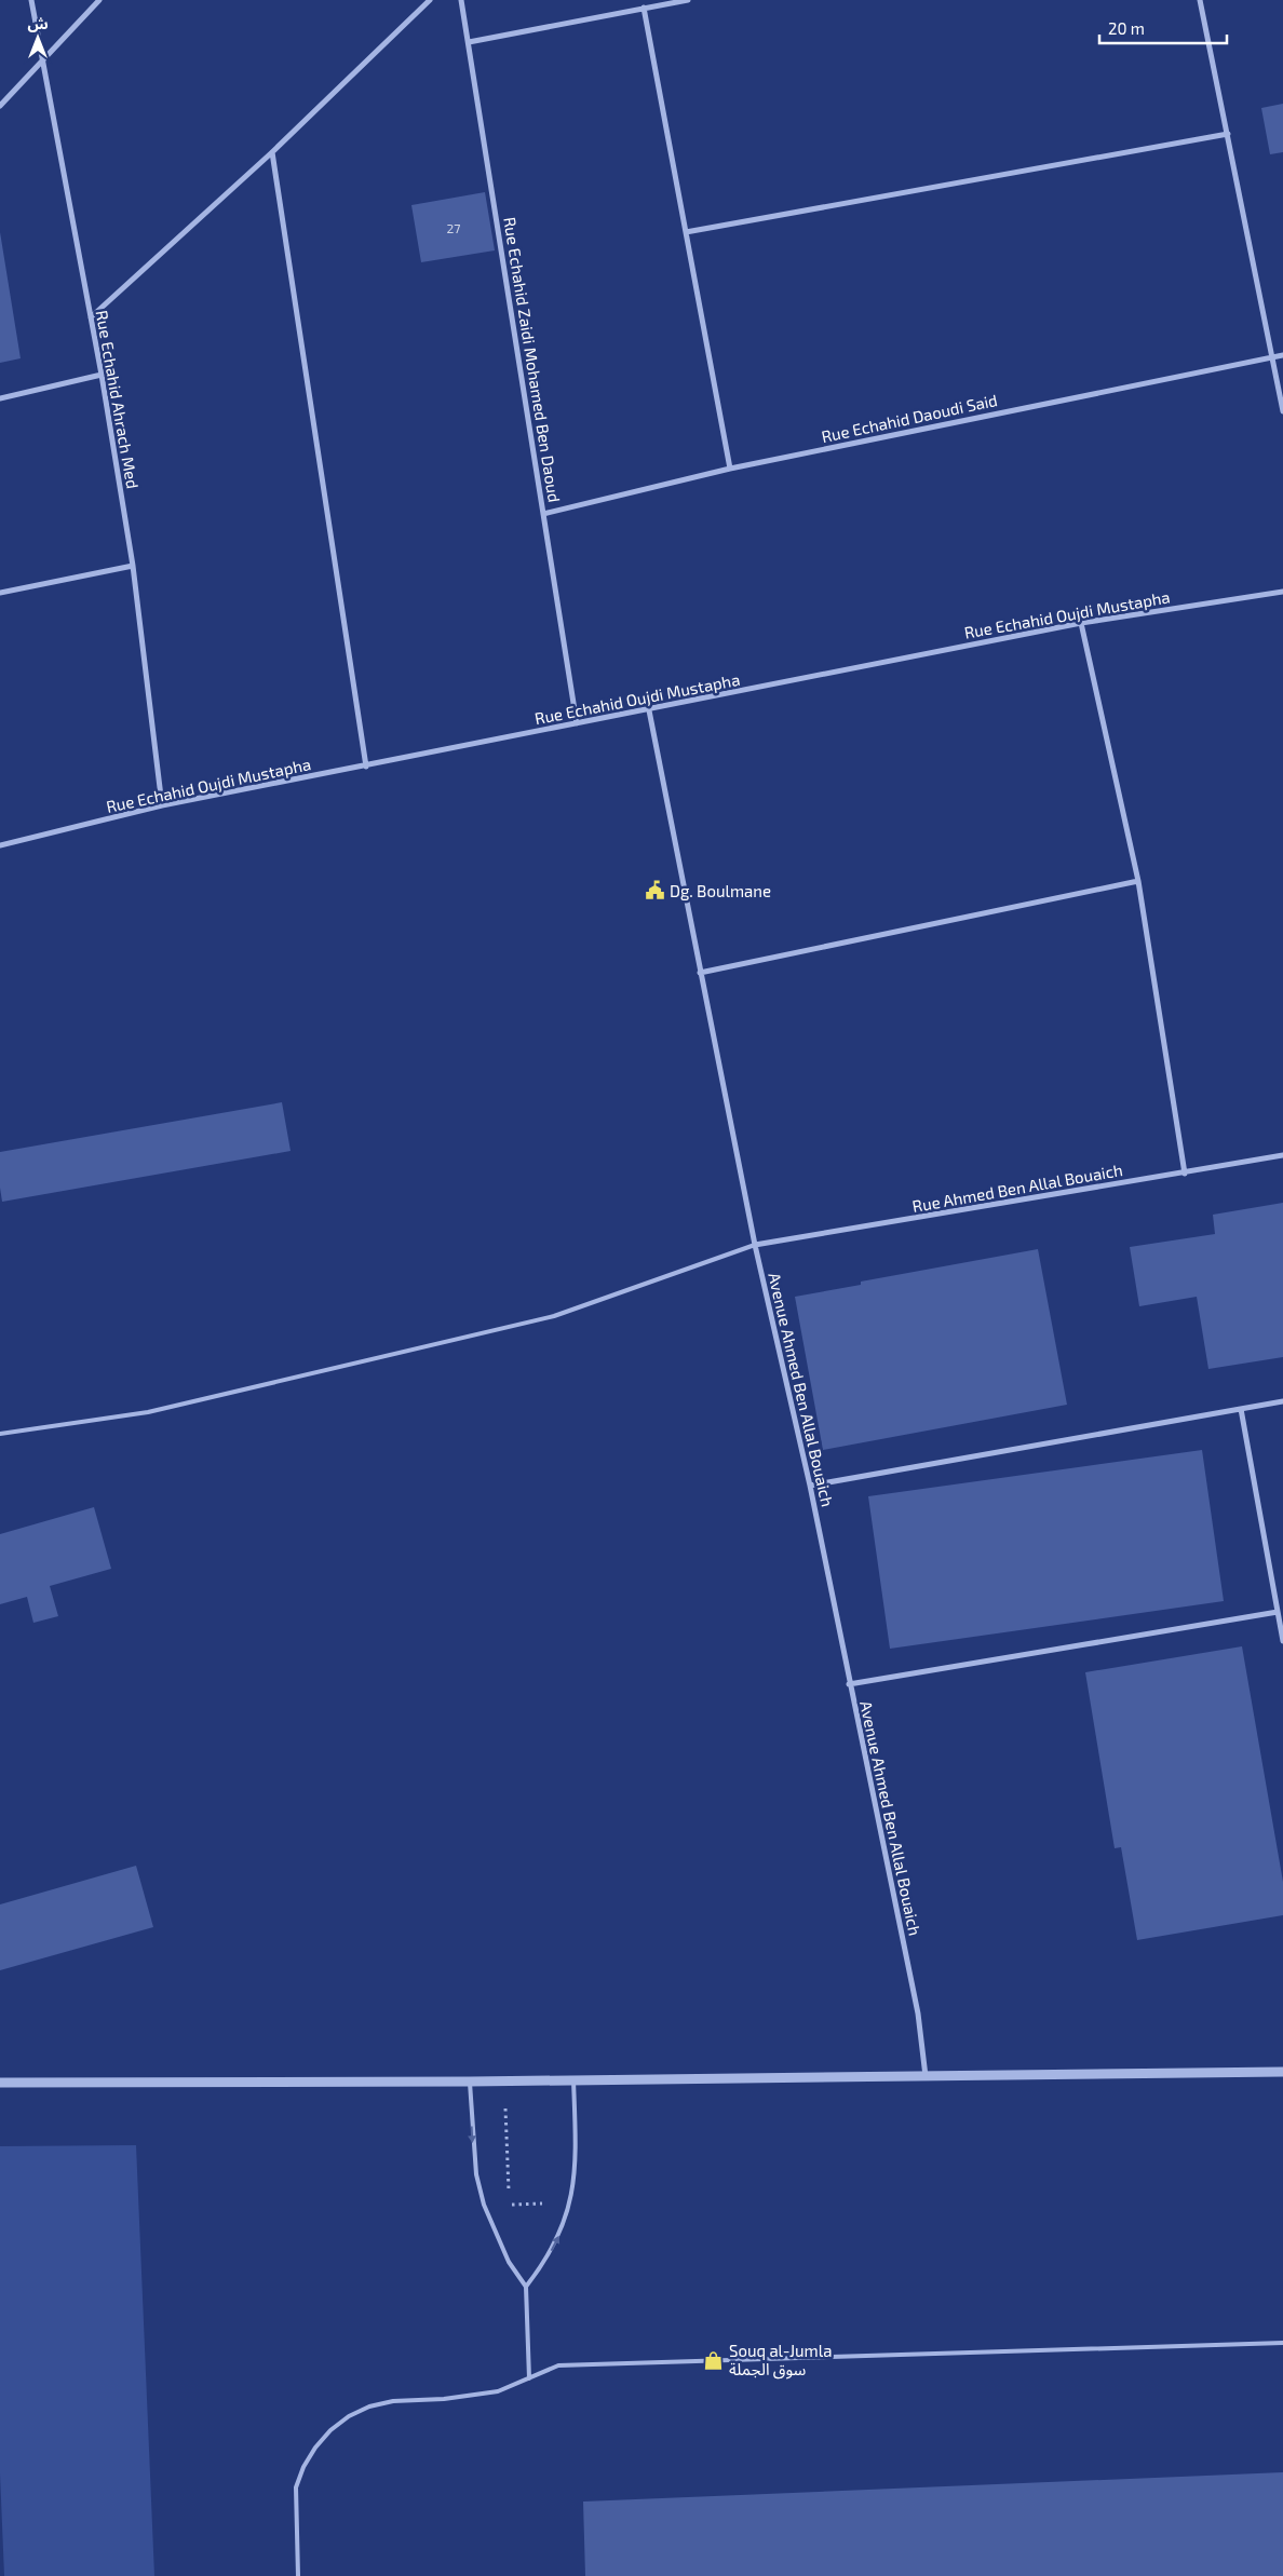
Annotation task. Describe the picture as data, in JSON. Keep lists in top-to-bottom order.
{
  "streets": {
    "street": [
      "Rue Echahid Zaidi Mohamed Ben Daoud",
      "Rue Echahid Ahrach Med",
      "Rue Echahid Daoudi Said",
      "Rue Echahid Oujdi Mustapha",
      "Rue Ahmed Ben Allal Bouaich",
      "Avenue Ahmed Ben Allal Bouaich"
    ]
  },
  "crossings": [
    ["Rue Echahid Zaidi Mohamed Ben Daoud", "Rue Echahid Daoudi Said"],
    ["Rue Echahid Zaidi Mohamed Ben Daoud", "Rue Echahid Oujdi Mustapha"],
    ["Rue Echahid Ahrach Med", "Rue Echahid Oujdi Mustapha"],
    ["Rue Echahid Oujdi Mustapha", "Avenue Ahmed Ben Allal Bouaich"],
    ["Rue Ahmed Ben Allal Bouaich", "Avenue Ahmed Ben Allal Bouaich"]
  ],
  "places": {
    "public building": ["Dg. Boulmane"],
    "shop": ["Souq al-Jumla سوق الجملة"]
  },
  "house_numbers": ["27"],
  "scale_bar": "20 m",
  "north": "top"
}
